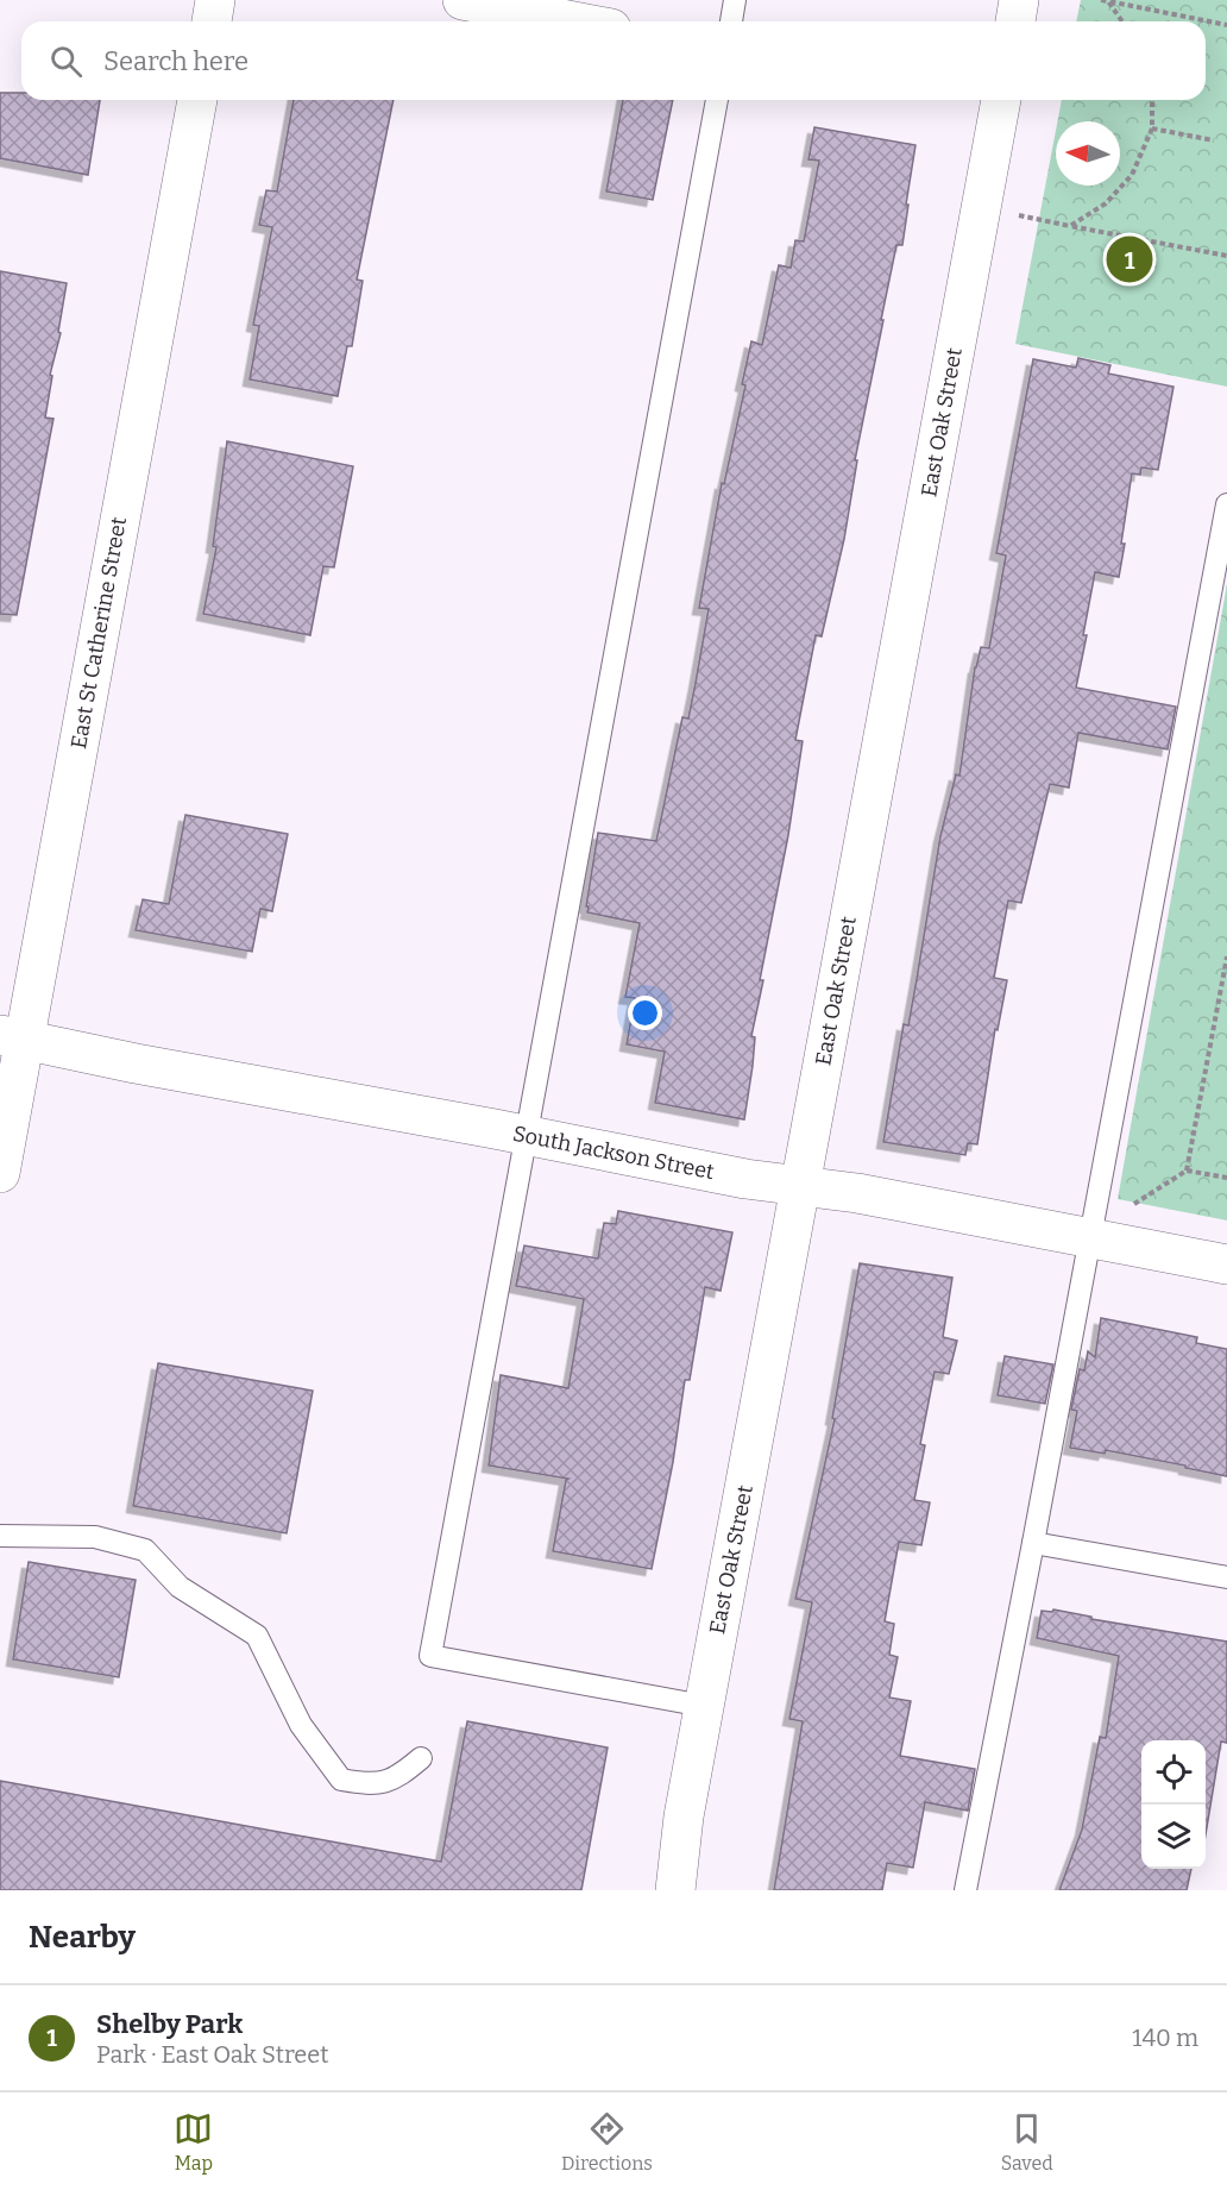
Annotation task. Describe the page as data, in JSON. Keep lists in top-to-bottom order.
{
  "streets": {
    "main road": ["East Oak Street", "East St Catherine Street", "South Jackson Street"]
  },
  "crossings": [
    ["East Oak Street", "South Jackson Street"],
    ["East St Catherine Street", "South Jackson Street"]
  ],
  "north": "left",
  "page": {
    "search": "Search here",
    "pins": "1",
    "heading": "Nearby",
    "list": [
      {
        "mark": "1",
        "name": "Shelby Park",
        "note": "Park · East Oak Street",
        "value": "140 m"
      }
    ],
    "nav": ["Map", "Directions", "Saved"]
  }
}
